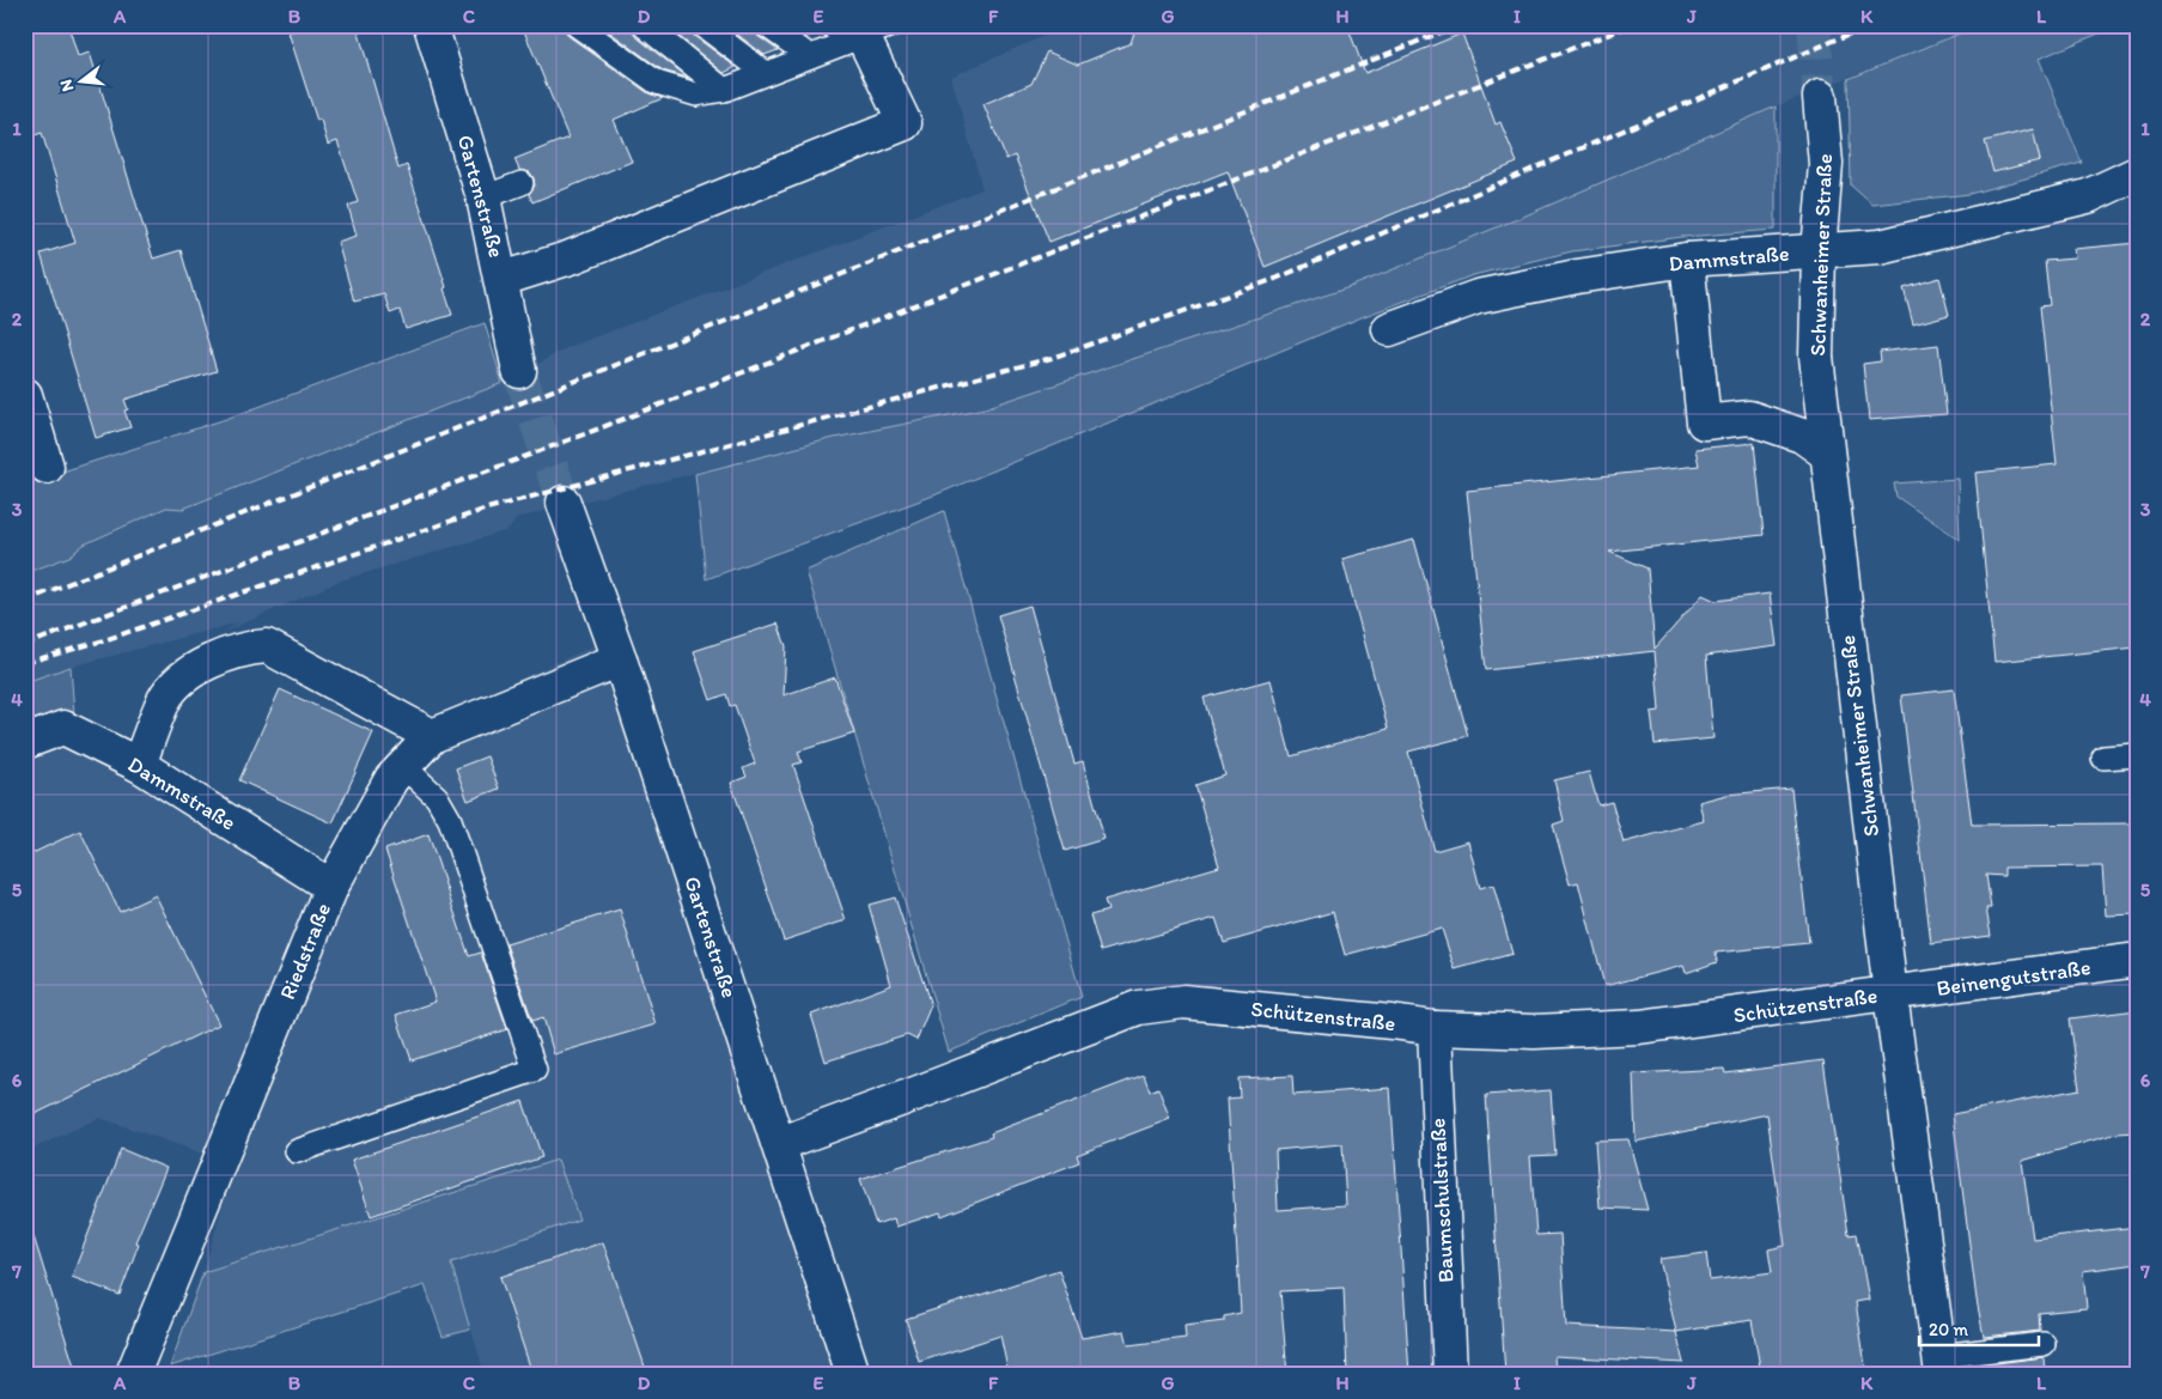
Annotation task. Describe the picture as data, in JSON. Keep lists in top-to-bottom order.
{
  "streets": {
    "street": [
      "Gartenstraße",
      "Schwanheimer Straße",
      "Dammstraße",
      "Riedstraße",
      "Beinengutstraße",
      "Schützenstraße",
      "Baumschulstraße"
    ]
  },
  "crossings": [
    ["Gartenstraße", "Riedstraße"],
    ["Gartenstraße", "Schützenstraße"],
    ["Schwanheimer Straße", "Dammstraße"],
    ["Schwanheimer Straße", "Beinengutstraße"],
    ["Schwanheimer Straße", "Schützenstraße"],
    ["Dammstraße", "Riedstraße"],
    ["Beinengutstraße", "Schützenstraße"],
    ["Schützenstraße", "Baumschulstraße"]
  ],
  "scale_bar": "20 m",
  "north": "left",
  "grid": {
    "columns": [
      "A",
      "B",
      "C",
      "D",
      "E",
      "F",
      "G",
      "H",
      "I",
      "J",
      "K",
      "L"
    ],
    "rows": [
      "1",
      "2",
      "3",
      "4",
      "5",
      "6",
      "7"
    ]
  }
}
